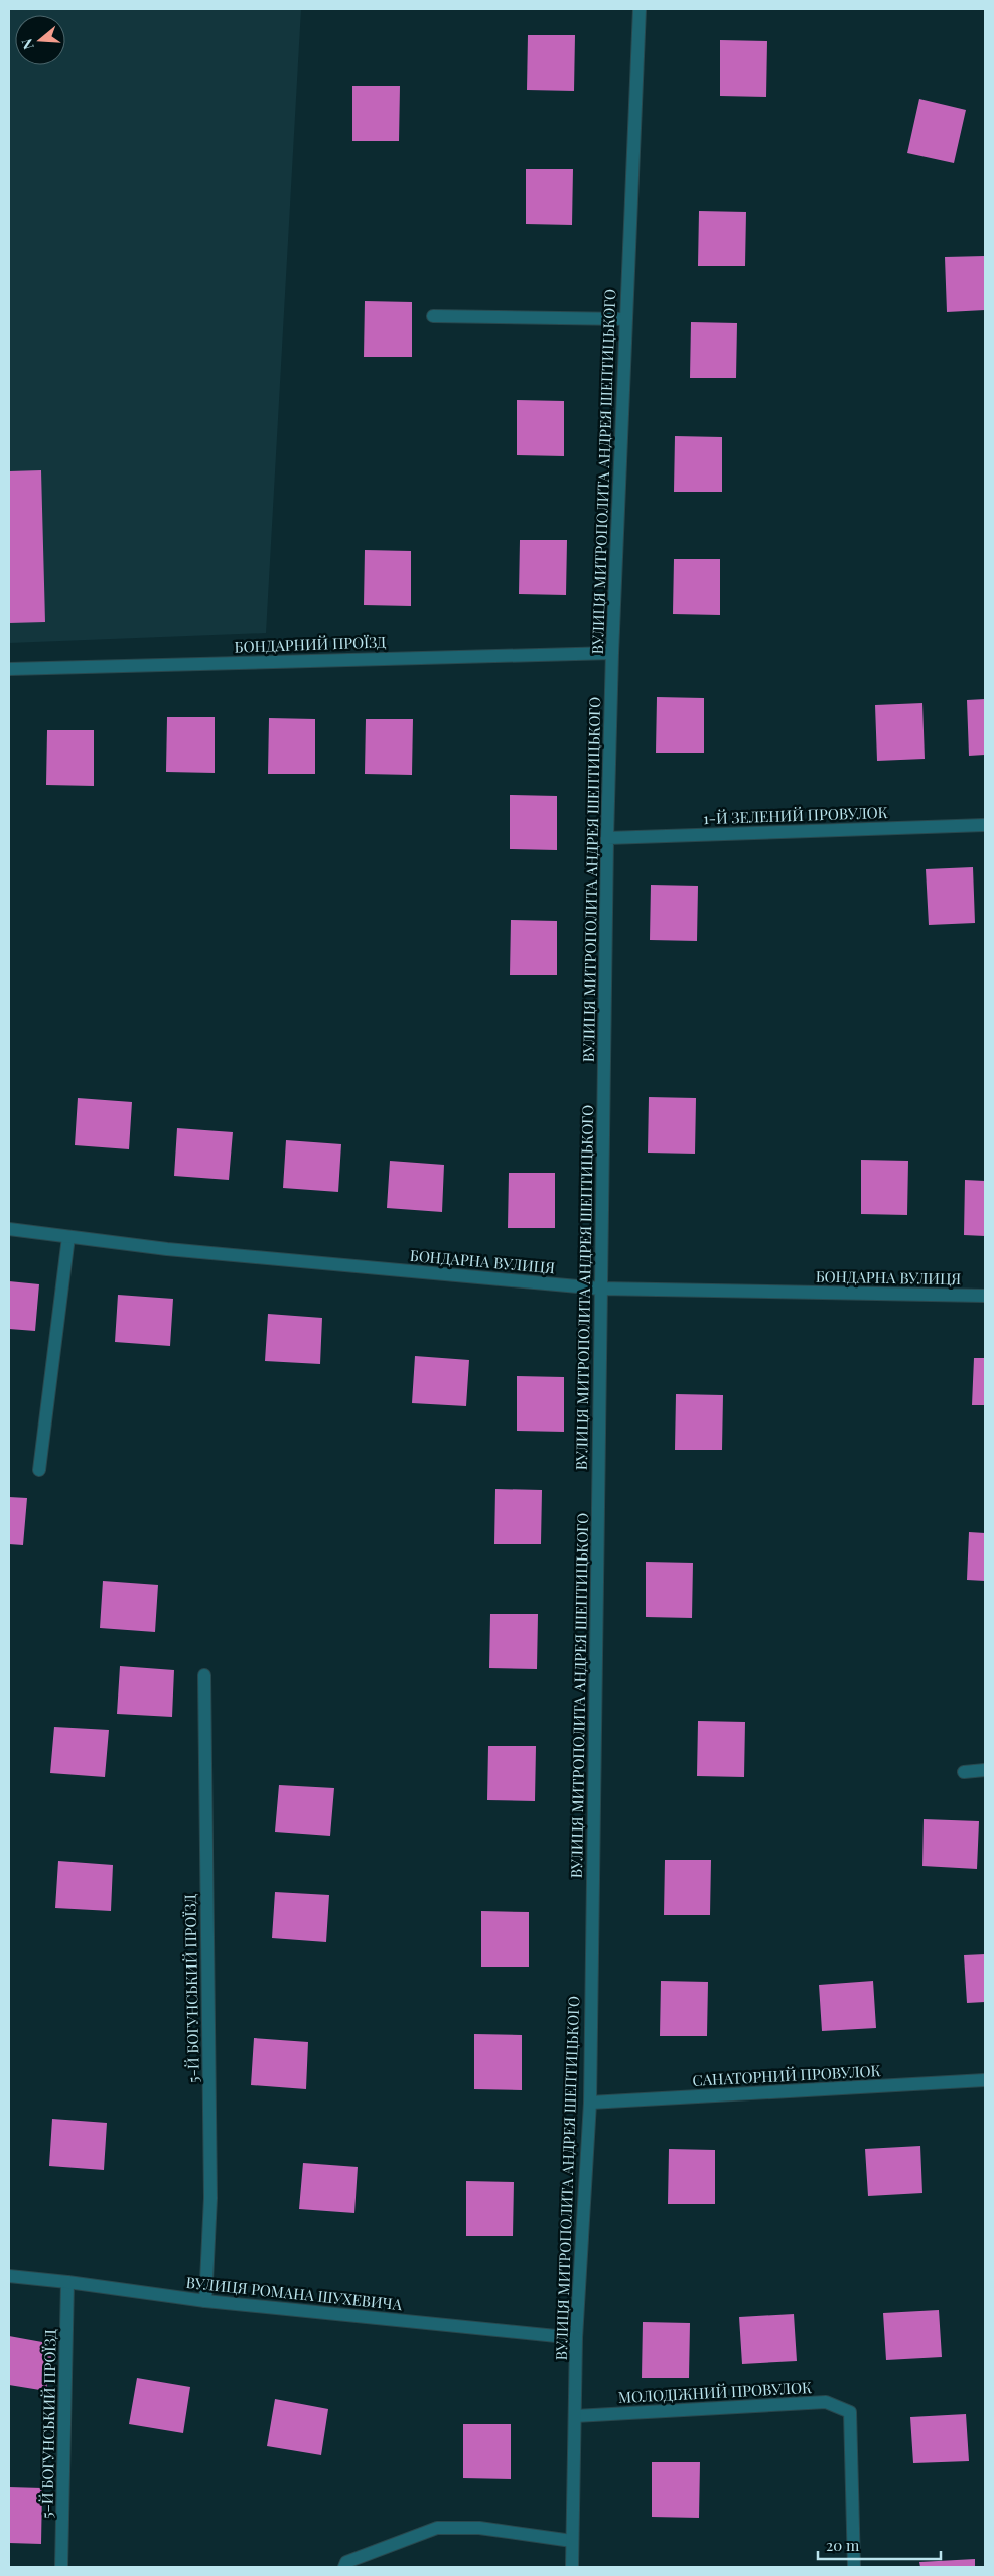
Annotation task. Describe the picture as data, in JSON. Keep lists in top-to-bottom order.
{
  "streets": {
    "street": [
      "ВУЛИЦЯ МИТРОПОЛИТА АНДРЕЯ ШЕПТИЦЬКОГО",
      "БОНДАРНИЙ ПРОЇЗД",
      "1-Й ЗЕЛЕНИЙ ПРОВУЛОК",
      "БОНДАРНА ВУЛИЦЯ",
      "5-Й БОГУНСЬКИЙ ПРОЇЗД",
      "САНАТОРНИЙ ПРОВУЛОК",
      "ВУЛИЦЯ РОМАНА ШУХЕВИЧА",
      "МОЛОДІЖНИЙ ПРОВУЛОК"
    ]
  },
  "crossings": [
    ["ВУЛИЦЯ МИТРОПОЛИТА АНДРЕЯ ШЕПТИЦЬКОГО", "БОНДАРНИЙ ПРОЇЗД"],
    ["ВУЛИЦЯ МИТРОПОЛИТА АНДРЕЯ ШЕПТИЦЬКОГО", "1-Й ЗЕЛЕНИЙ ПРОВУЛОК"],
    ["ВУЛИЦЯ МИТРОПОЛИТА АНДРЕЯ ШЕПТИЦЬКОГО", "БОНДАРНА ВУЛИЦЯ"],
    ["ВУЛИЦЯ МИТРОПОЛИТА АНДРЕЯ ШЕПТИЦЬКОГО", "САНАТОРНИЙ ПРОВУЛОК"],
    ["ВУЛИЦЯ МИТРОПОЛИТА АНДРЕЯ ШЕПТИЦЬКОГО", "ВУЛИЦЯ РОМАНА ШУХЕВИЧА"],
    ["ВУЛИЦЯ МИТРОПОЛИТА АНДРЕЯ ШЕПТИЦЬКОГО", "МОЛОДІЖНИЙ ПРОВУЛОК"],
    ["5-Й БОГУНСЬКИЙ ПРОЇЗД", "ВУЛИЦЯ РОМАНА ШУХЕВИЧА"]
  ],
  "scale_bar": "20 m",
  "north": "left"
}
